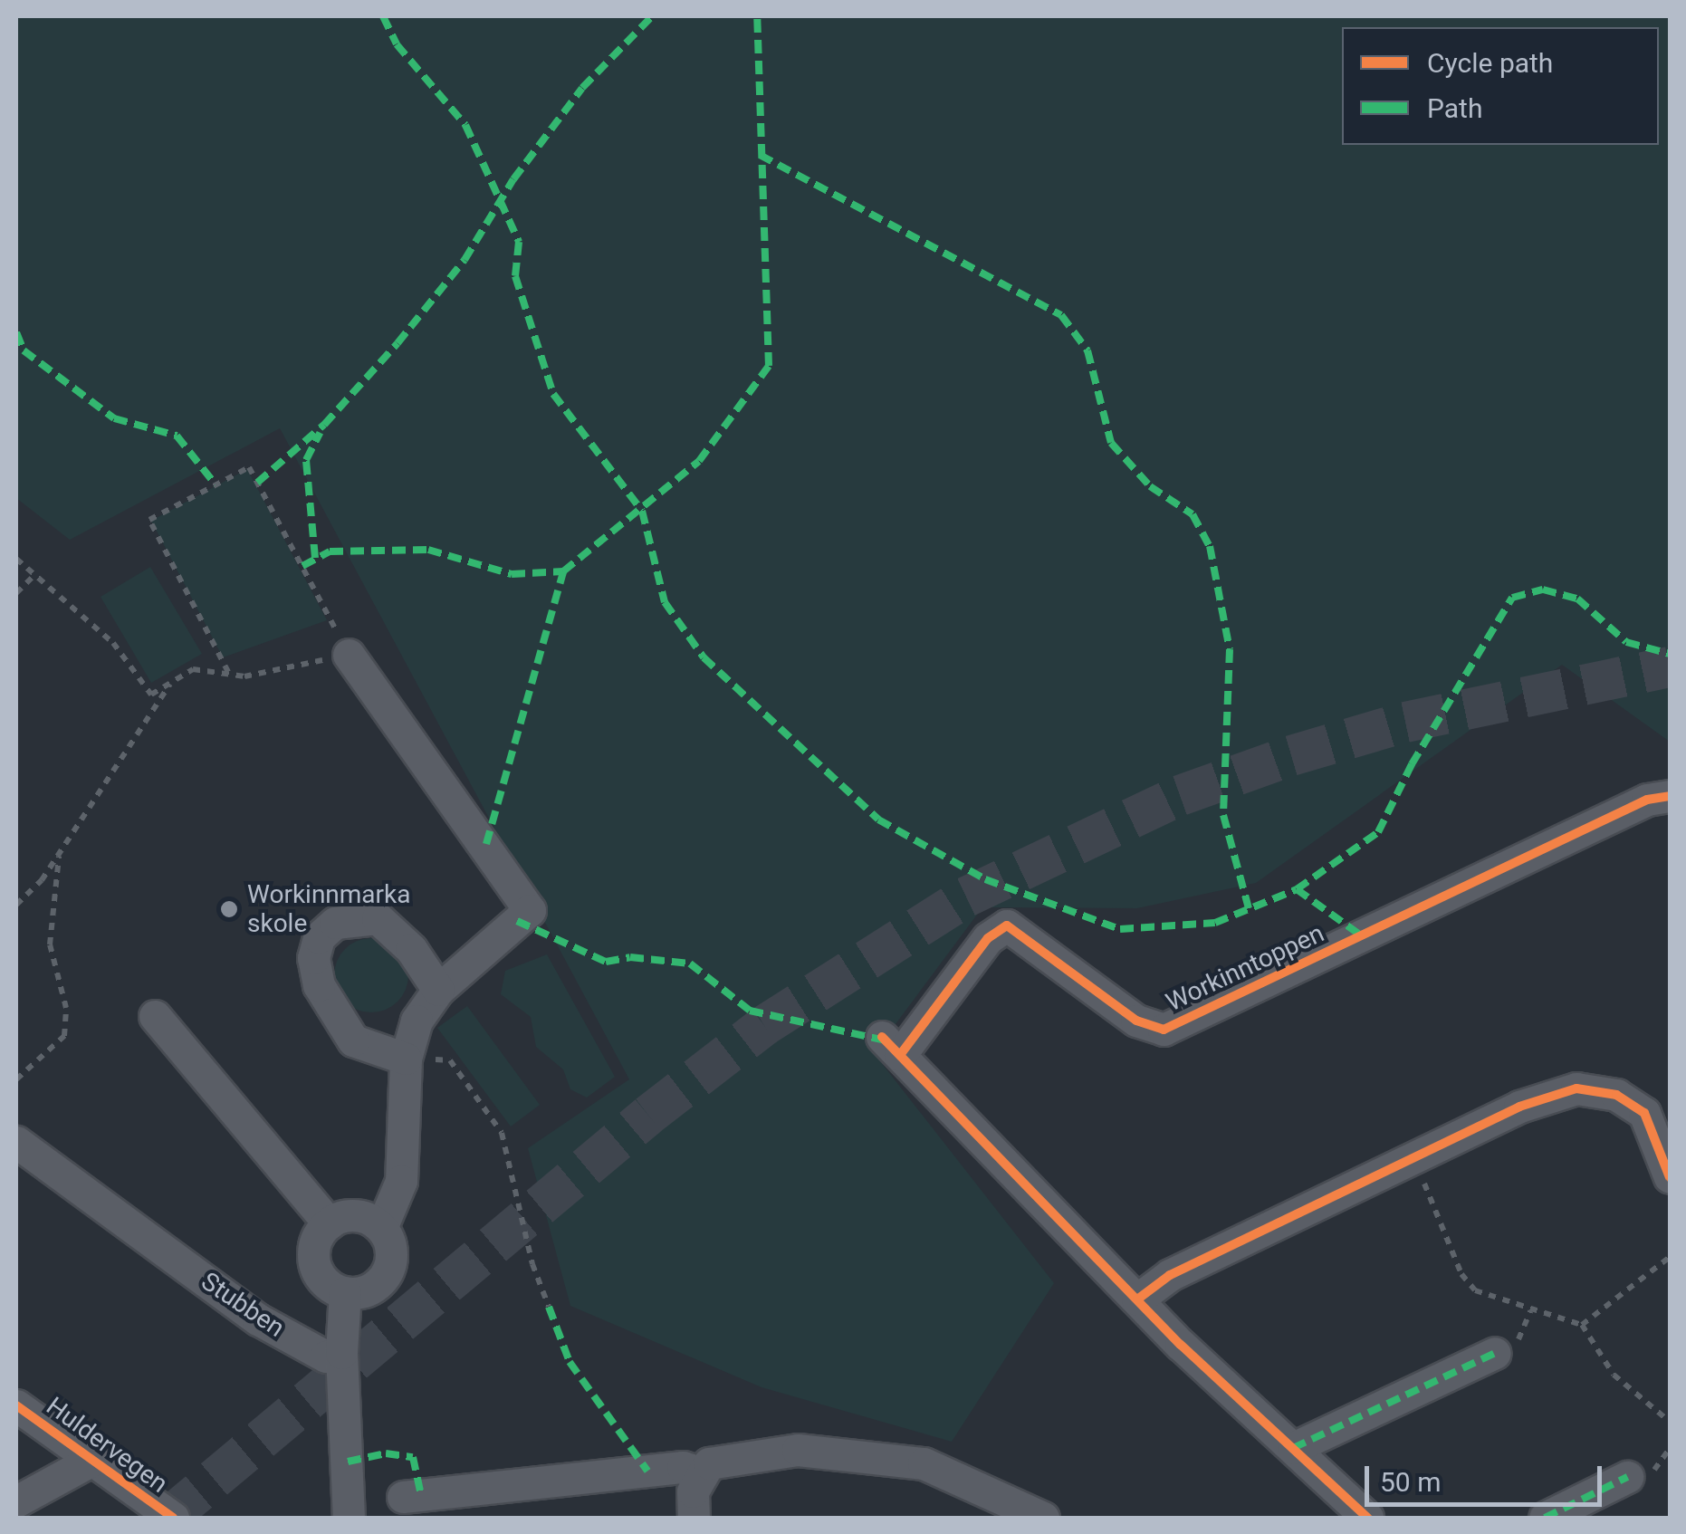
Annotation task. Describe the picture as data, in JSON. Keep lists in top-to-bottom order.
{
  "streets": {
    "street": ["Workinntoppen", "Stubben", "Huldervegen"]
  },
  "places": ["Workinnmarka skole"],
  "legend": ["Cycle path", "Path"],
  "scale_bar": "50 m"
}
